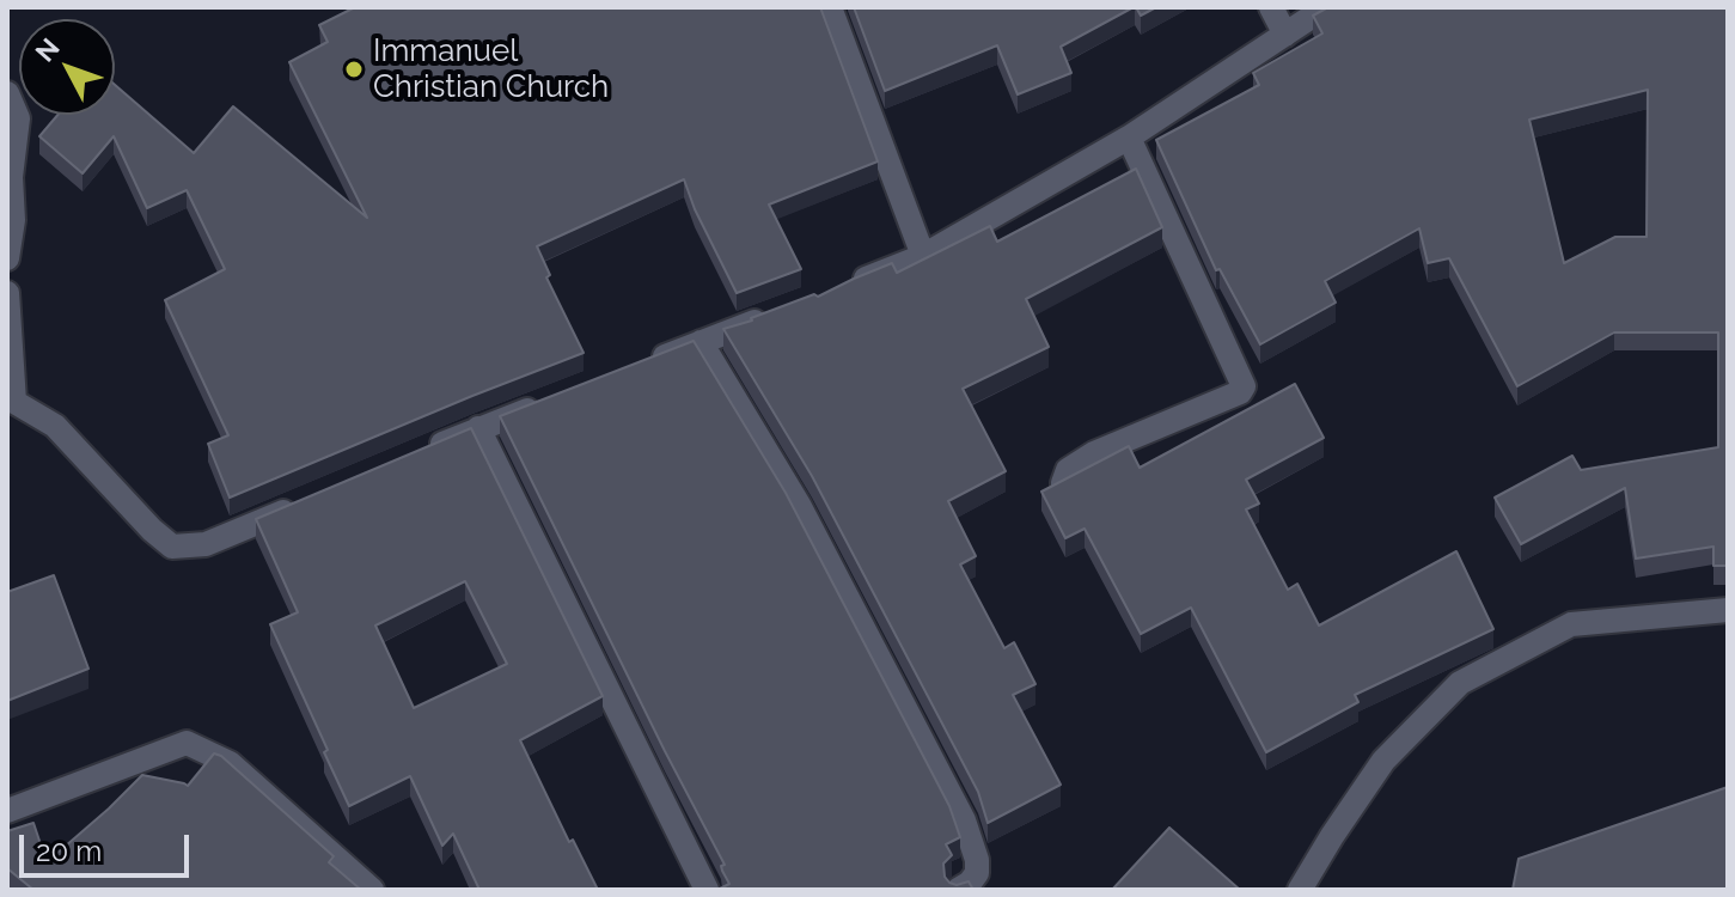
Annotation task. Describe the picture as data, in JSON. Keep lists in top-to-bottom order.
{
  "places": ["Immanuel Christian Church"],
  "scale_bar": "20 m",
  "north": "top left"
}
